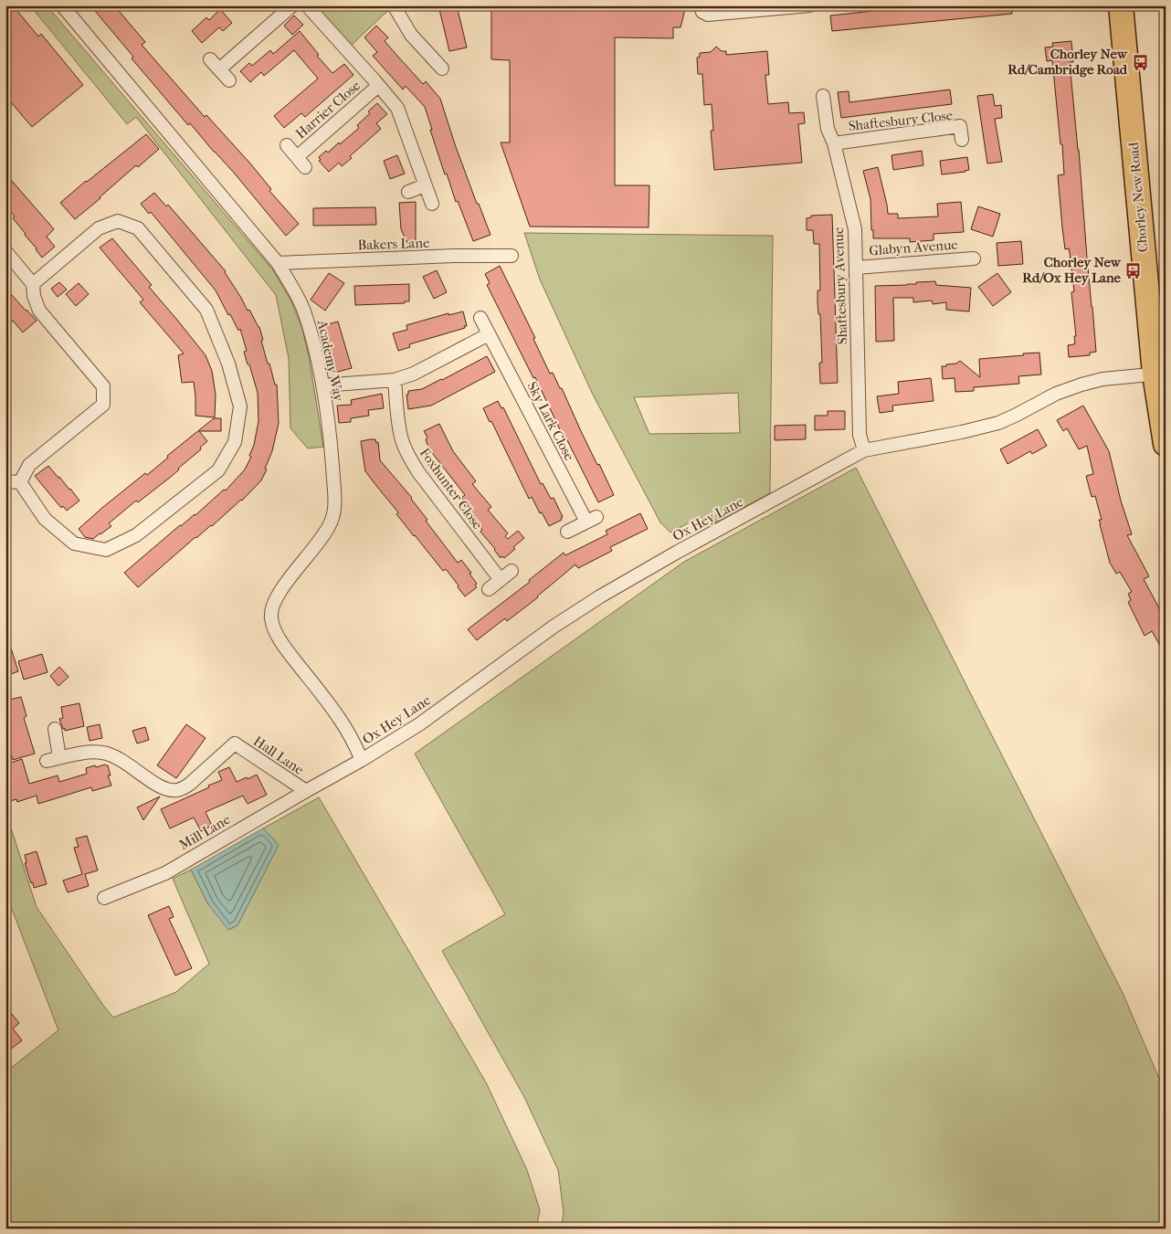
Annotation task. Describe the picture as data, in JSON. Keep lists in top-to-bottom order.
{
  "streets": {
    "highway": ["Chorley New Road"],
    "street": [
      "Harrier Close",
      "Shaftesbury Close",
      "Bakers Lane",
      "Glabyn Avenue",
      "Shaftesbury Avenue",
      "Academy Way",
      "Sky Lark Close",
      "Foxhunter Close",
      "Ox Hey Lane",
      "Hall Lane",
      "Mill Lane"
    ]
  },
  "crossings": [
    ["Shaftesbury Close", "Shaftesbury Avenue"],
    ["Chorley New Road", "Ox Hey Lane"],
    ["Bakers Lane", "Academy Way"],
    ["Glabyn Avenue", "Shaftesbury Avenue"],
    ["Shaftesbury Avenue", "Ox Hey Lane"],
    ["Academy Way", "Ox Hey Lane"],
    ["Ox Hey Lane", "Hall Lane"],
    ["Ox Hey Lane", "Mill Lane"],
    ["Hall Lane", "Mill Lane"]
  ],
  "places": {
    "bus stop": ["Chorley New Rd/Cambridge Road", "Chorley New Rd/Ox Hey Lane"]
  }
}
